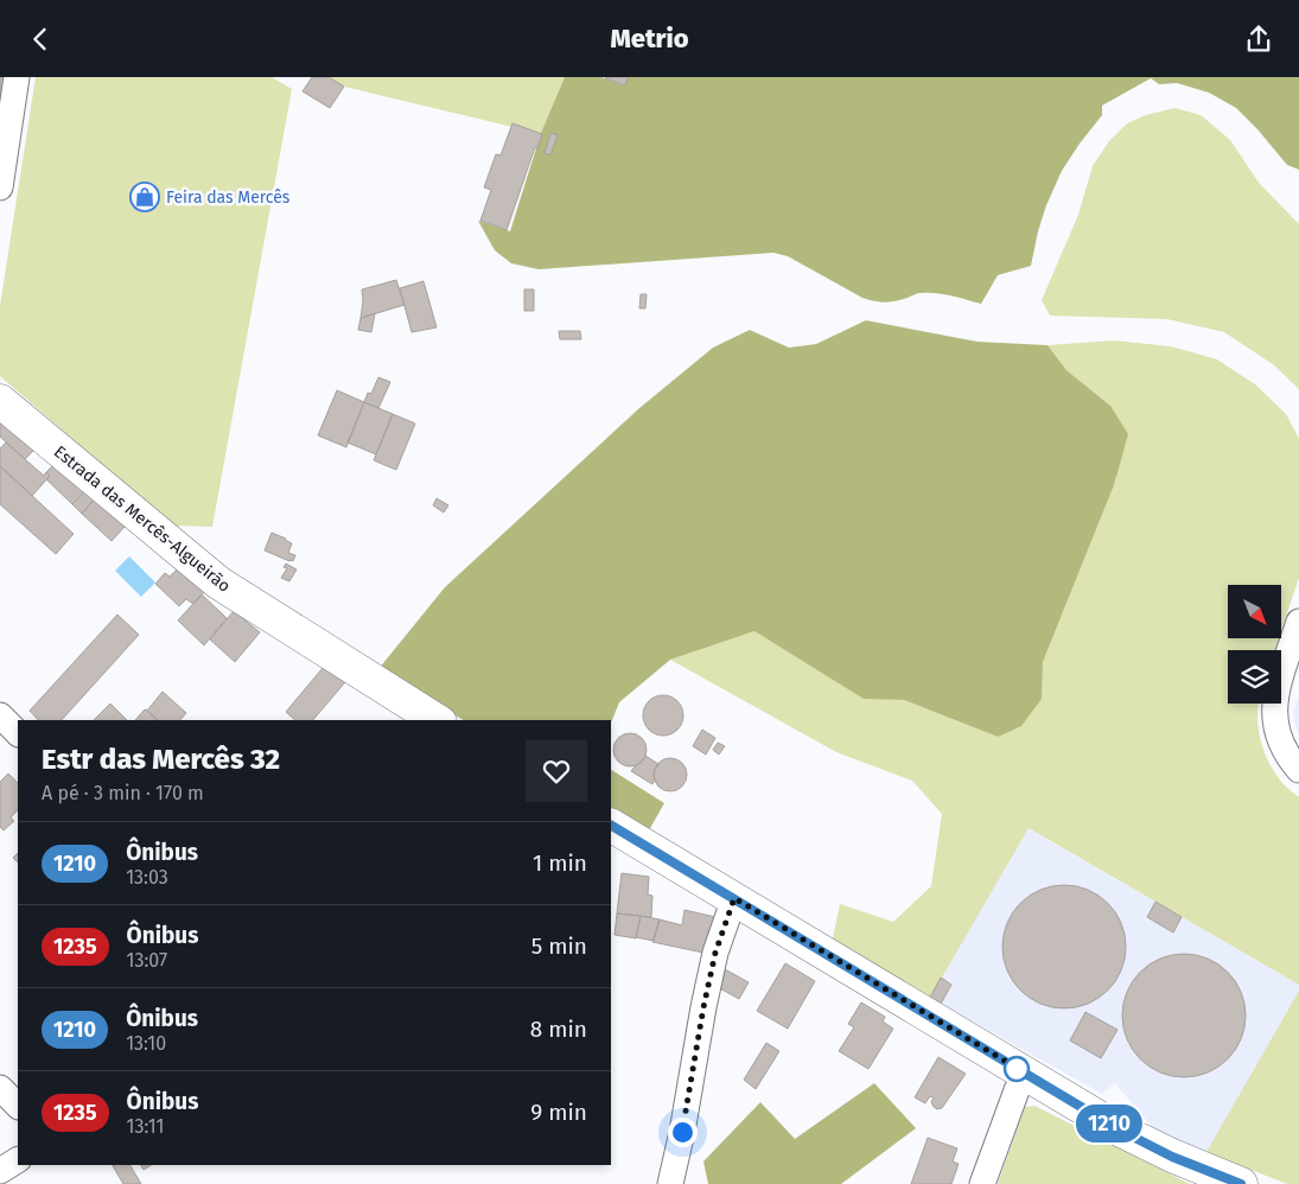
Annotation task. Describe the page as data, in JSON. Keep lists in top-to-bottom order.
{
  "streets": {
    "street": ["Estrada das Mercês-Algueirão"]
  },
  "places": {
    "shop": ["Feira das Mercês"]
  },
  "lines": ["bus line 1210"],
  "north": "bottom right",
  "page": {
    "header": "Metrio",
    "on_map": "1210",
    "heading": ["Estr das Mercês 32", "A pé · 3 min · 170 m"],
    "list": [
      {
        "mark": "1210",
        "name": "Ônibus",
        "note": "13:03",
        "value": "1 min"
      },
      {
        "mark": "1235",
        "name": "Ônibus",
        "note": "13:07",
        "value": "5 min"
      },
      {
        "mark": "1210",
        "name": "Ônibus",
        "note": "13:10",
        "value": "8 min"
      },
      {
        "mark": "1235",
        "name": "Ônibus",
        "note": "13:11",
        "value": "9 min"
      }
    ]
  }
}
